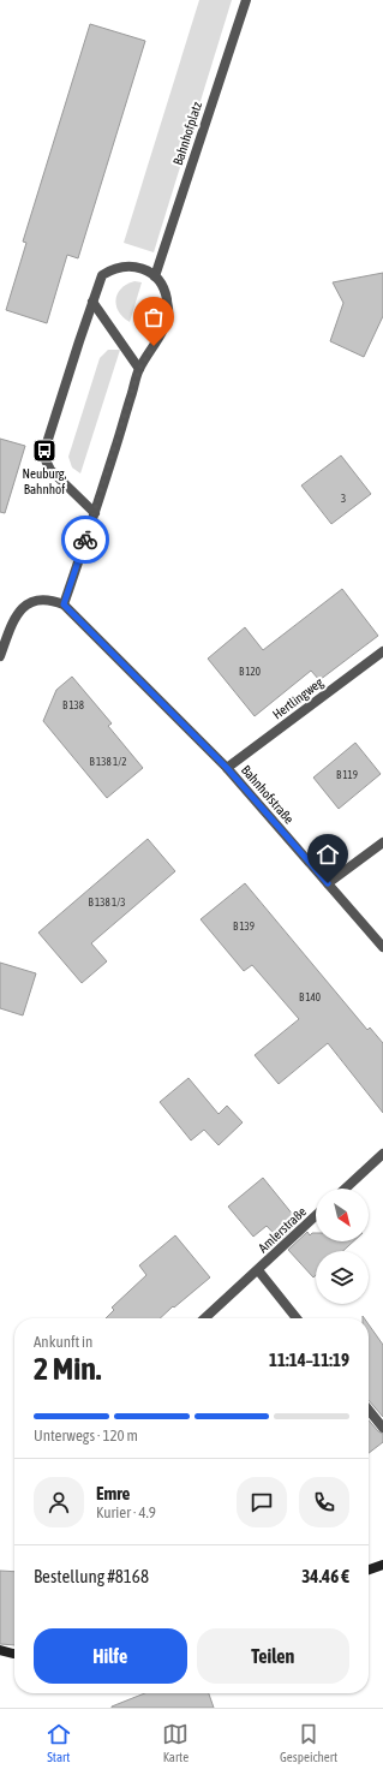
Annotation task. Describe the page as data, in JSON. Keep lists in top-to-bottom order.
{
  "streets": {
    "street": [
      "Bahnhofplatz",
      "Hertlingweg",
      "Bahnhofstraße",
      "Amlerstraße"
    ]
  },
  "crossings": [
    ["Hertlingweg", "Bahnhofstraße"]
  ],
  "places": {
    "bus stop": ["Neuburg, Bahnhof"]
  },
  "house_numbers": [
    "3",
    "B 120",
    "B 138",
    "B 138 1/2",
    "B 119",
    "B 138 1/3",
    "B 139",
    "B 140"
  ],
  "north": "bottom right",
  "page": {
    "heading": ["2 Min.", "Ankunft in", "11:14–11:19"],
    "panel": [
      "Emre",
      "Kurier · 4.9",
      "Bestellung #8168",
      "34.46 €"
    ],
    "bar": "Unterwegs · 120 m",
    "buttons": ["Hilfe", "Teilen"],
    "tabs": ["Start", "Karte", "Gespeichert"]
  }
}
